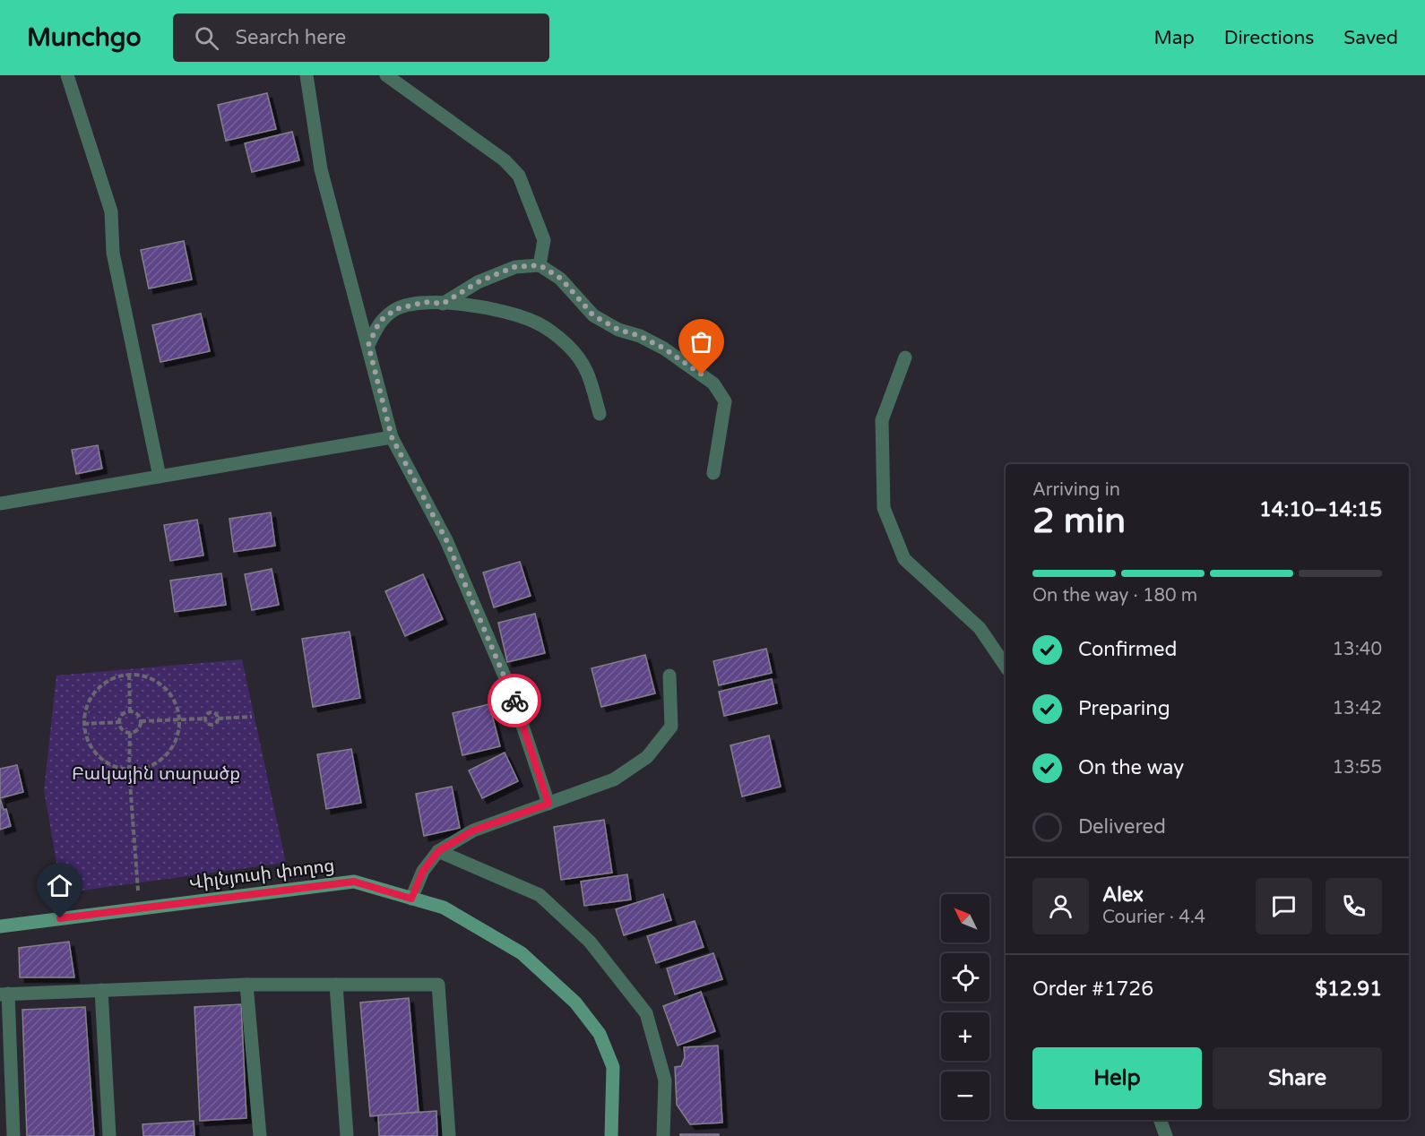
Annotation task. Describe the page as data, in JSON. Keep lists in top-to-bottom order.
{
  "streets": {
    "street": ["Վիլնյուսի փողոց"]
  },
  "parks": ["Բակային տարածք"],
  "north": "top left",
  "page": {
    "header": "Munchgo",
    "search": "Search here",
    "nav": ["Map", "Directions", "Saved"],
    "heading": ["2 min", "Arriving in", "14:10–14:15"],
    "panel": [
      "Alex",
      "Courier · 4.4",
      "Order #1726",
      "$12.91"
    ],
    "bar": "On the way · 180 m",
    "list": [
      ["Confirmed", "13:40"],
      ["Preparing", "13:42"],
      ["On the way", "13:55"],
      "Delivered"
    ],
    "map_buttons": ["+", "−"],
    "buttons": ["Help", "Share"]
  }
}
